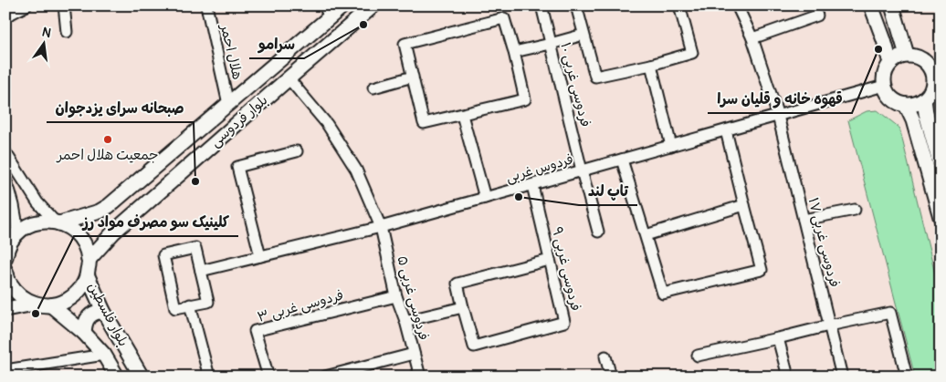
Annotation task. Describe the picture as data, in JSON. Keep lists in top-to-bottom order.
{
  "streets": {
    "main road": ["بلوار فردوسی", "بلوار فلسطین"],
    "street": [
      "هلال احمر",
      "فردوسی غربی ۱۰",
      "فردوس غربی",
      "فردوسی غربی ۱۷",
      "فردوسی غربی ۹",
      "فردوسی غربی ۵",
      "فردوسی غربی ۳"
    ]
  },
  "crossings": [
    ["هلال احمر", "بلوار فردوسی"],
    ["فردوسی غربی ۱۰", "فردوس غربی"],
    ["بلوار فردوسی", "فردوسی غربی ۵"],
    ["فردوس غربی", "فردوسی غربی ۱۷"],
    ["فردوس غربی", "فردوسی غربی ۹"],
    ["فردوس غربی", "فردوسی غربی ۵"],
    ["فردوسی غربی ۵", "فردوسی غربی ۳"]
  ],
  "places": [
    "سرامو",
    "قهوه خانه و قلیان سرا",
    "جمعیت هلال احمر",
    "صبحانه سرای یزدجوان",
    "تاپ لند",
    "کلینیک سو مصرف مواد رز"
  ],
  "north": "top"
}
